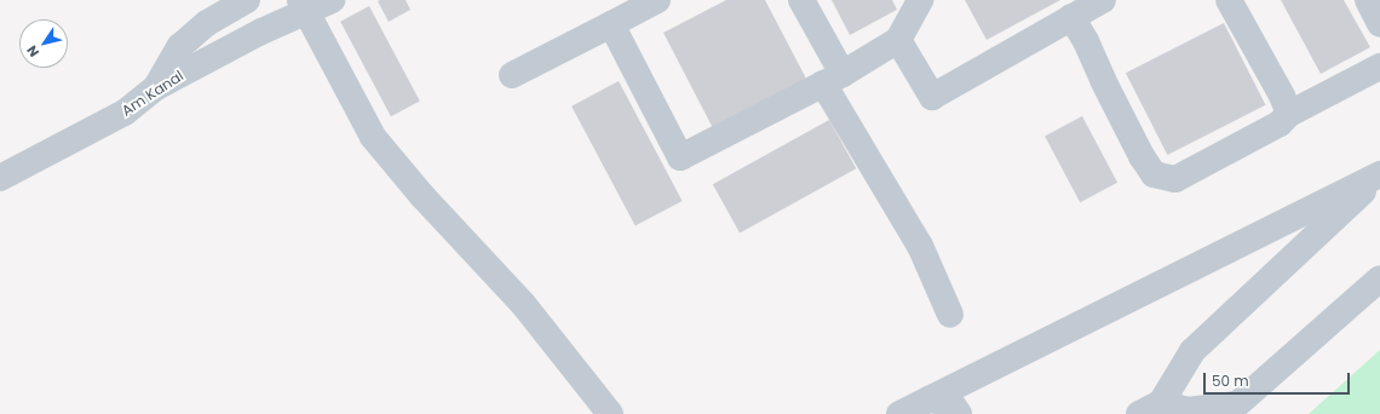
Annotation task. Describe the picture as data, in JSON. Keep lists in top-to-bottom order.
{
  "streets": {
    "street": ["Am Kanal"]
  },
  "scale_bar": "50 m",
  "north": "bottom left"
}
